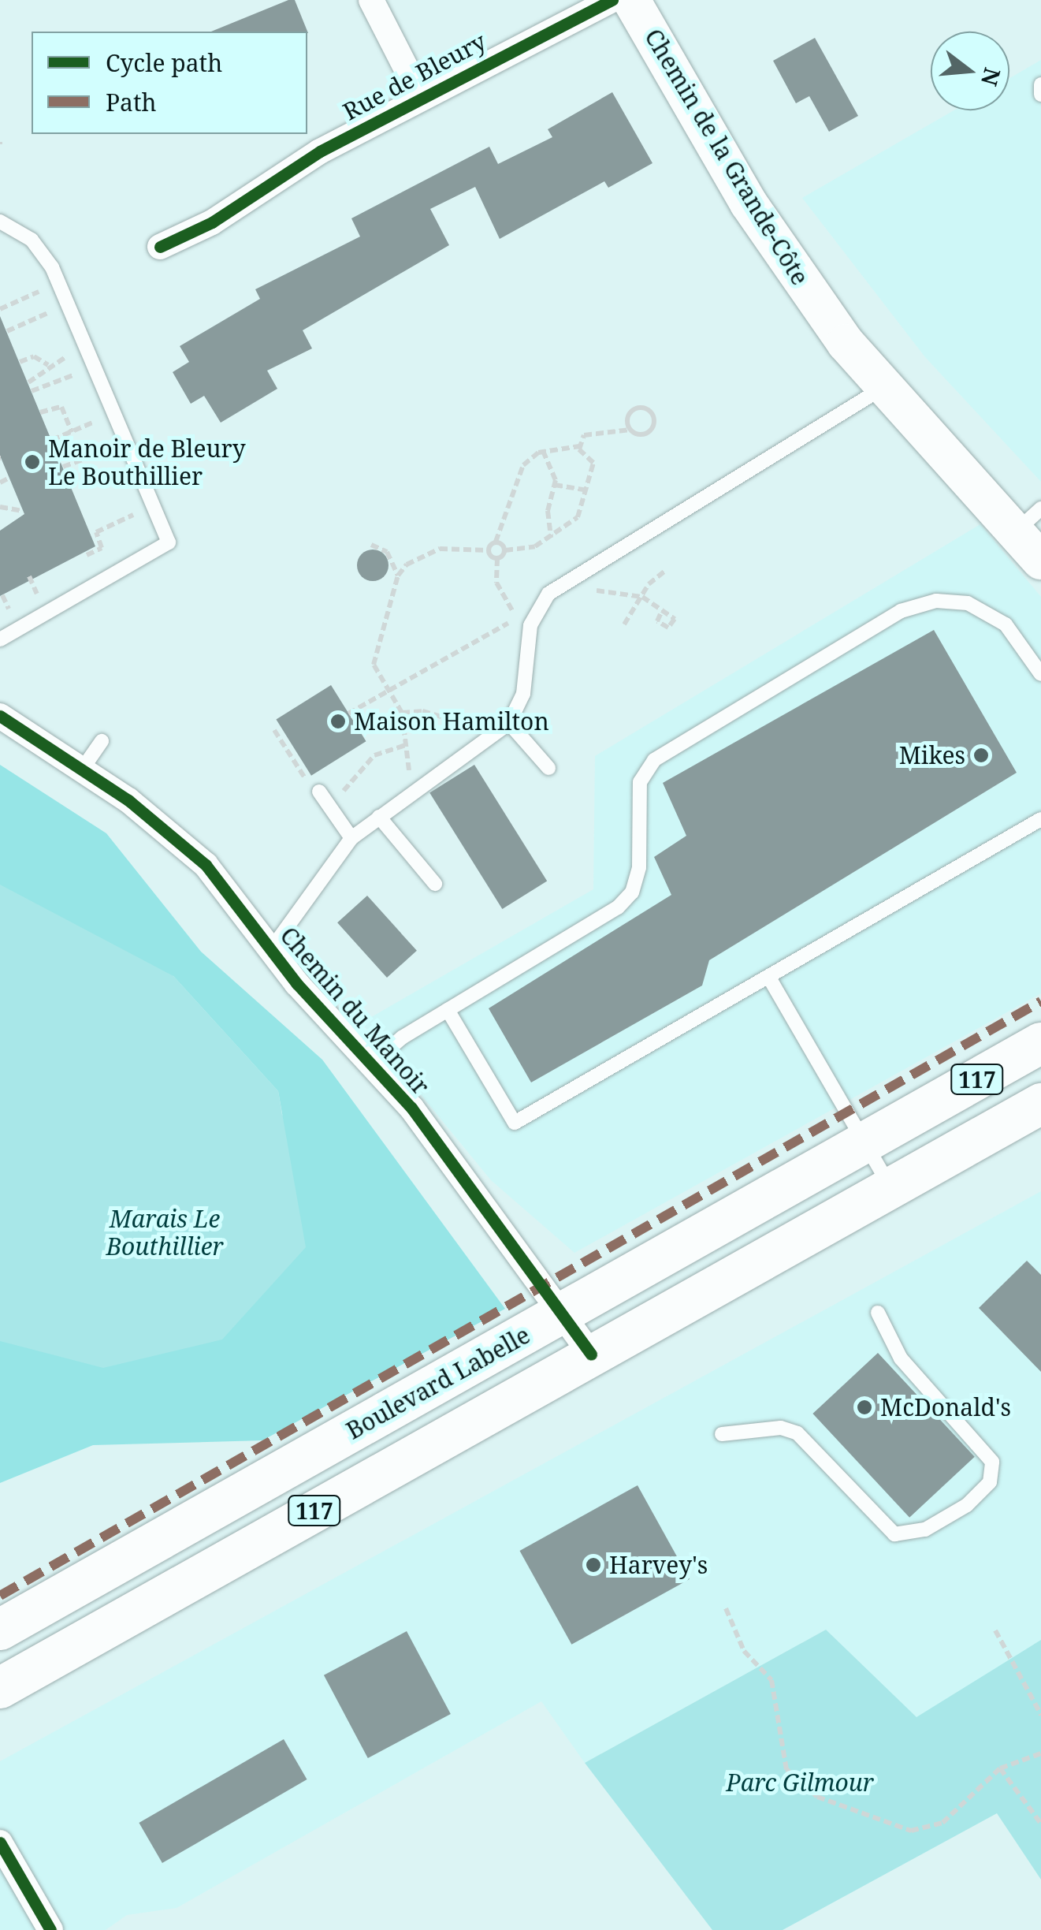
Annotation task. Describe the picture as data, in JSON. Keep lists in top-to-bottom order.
{
  "streets": {
    "main road": ["Chemin de la Grande-Côte", "117", "Boulevard Labelle"],
    "street": ["Rue de Bleury", "Chemin du Manoir"]
  },
  "crossings": [
    ["Chemin du Manoir", "Boulevard Labelle"]
  ],
  "parks": ["Marais Le Bouthillier", "Parc Gilmour"],
  "places": [
    "Manoir de Bleury Le Bouthillier",
    "Maison Hamilton",
    "Mikes",
    "McDonald's",
    "Harvey's"
  ],
  "legend": ["Cycle path", "Path"],
  "north": "right"
}
